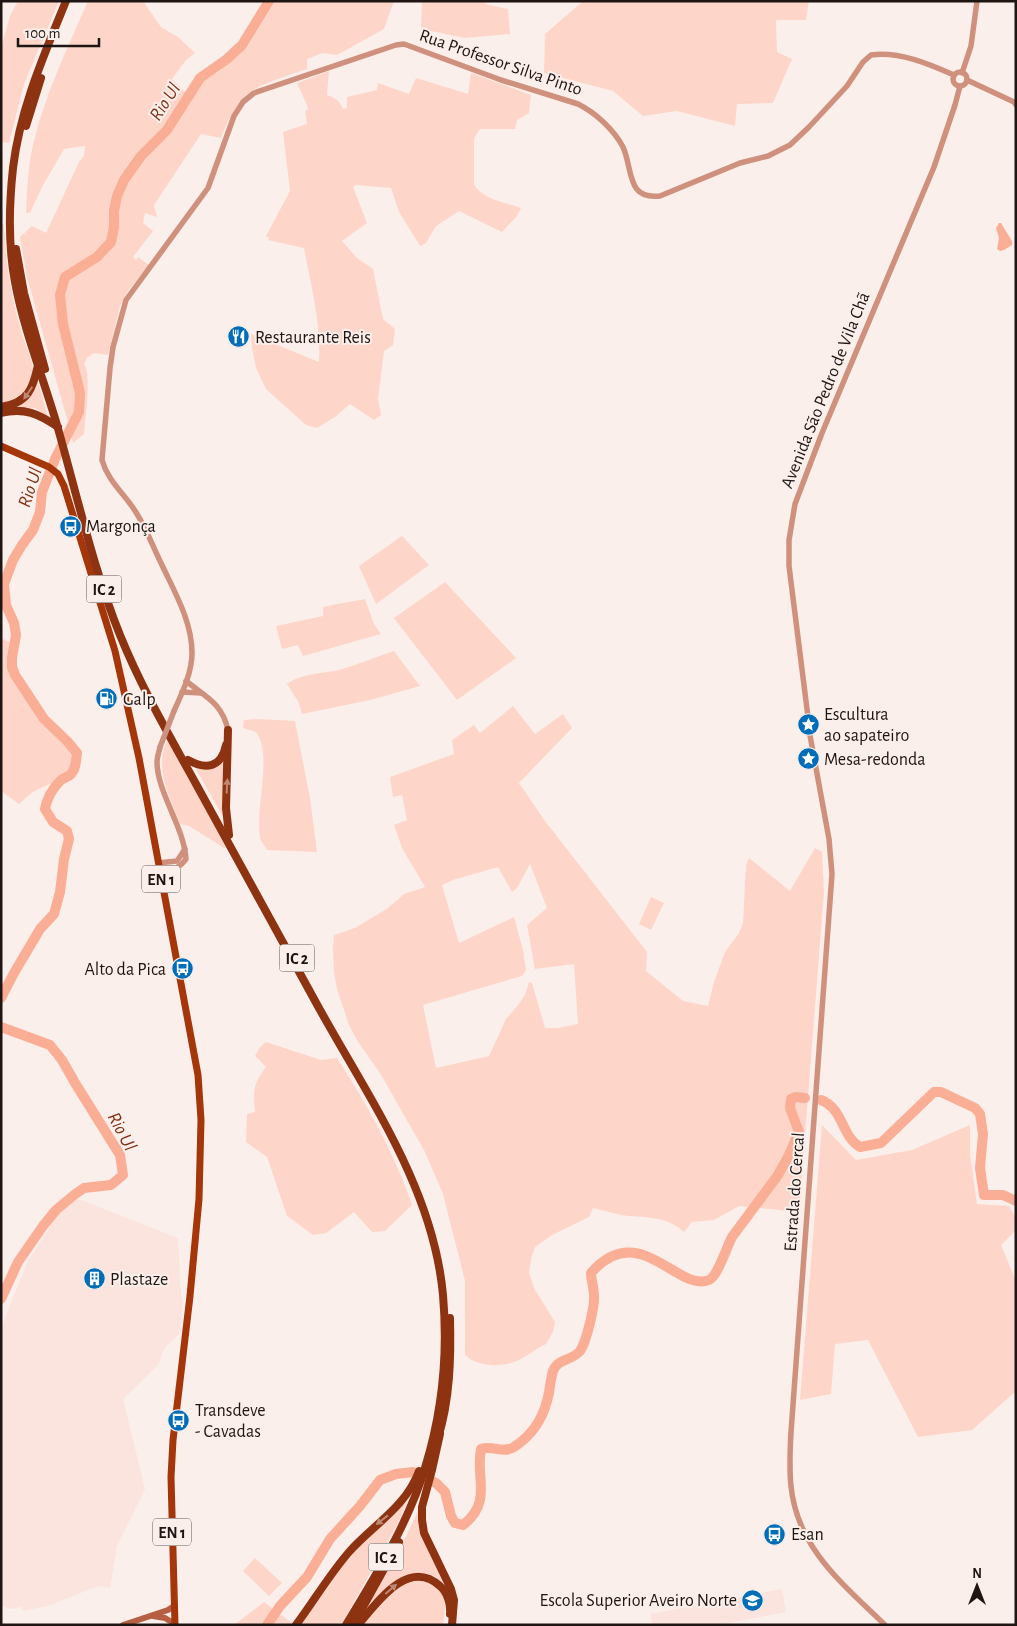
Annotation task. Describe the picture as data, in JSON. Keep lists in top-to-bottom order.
{
  "streets": {
    "highway": ["IC 2"],
    "main road": ["EN 1"],
    "street": ["Rua Professor Silva Pinto", "Avenida São Pedro de Vila Chã", "Estrada do Cercal"]
  },
  "crossings": [
    ["Rua Professor Silva Pinto", "Avenida São Pedro de Vila Chã"],
    ["Avenida São Pedro de Vila Chã", "Estrada do Cercal"]
  ],
  "water": ["Rio Ul"],
  "places": {
    "restaurant": ["Restaurante Reis"],
    "bus stop": [
      "Margonça",
      "Alto da Pica",
      "Transdeve - Cavadas",
      "Esan"
    ],
    "fuel station": ["Galp"],
    "place": ["Escultura ao sapateiro", "Mesa-redonda"],
    "building": ["Plastaze"],
    "school or university": ["Escola Superior Aveiro Norte"]
  },
  "scale_bar": "100 m",
  "north": "top"
}
